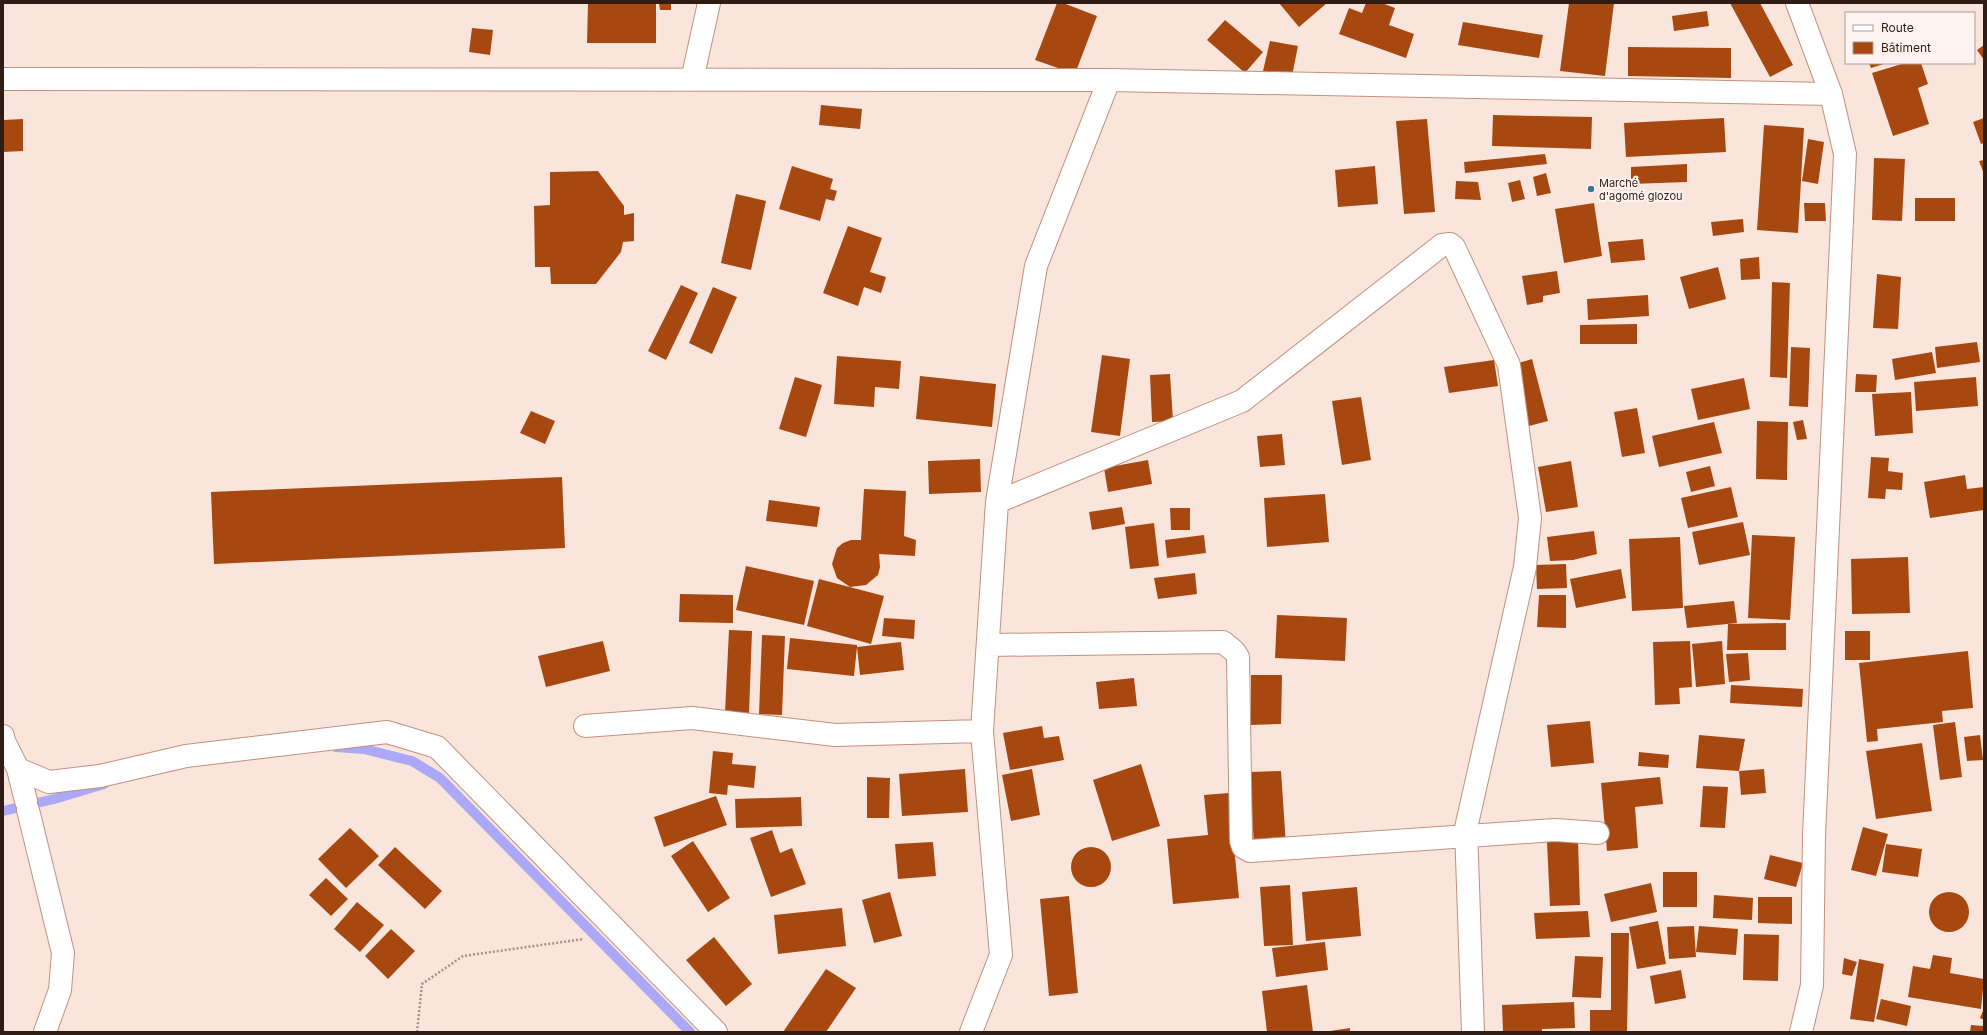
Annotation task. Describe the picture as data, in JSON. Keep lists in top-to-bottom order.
{
  "places": ["Marché d'agomé glozou"],
  "legend": ["Route", "Bâtiment"]
}
